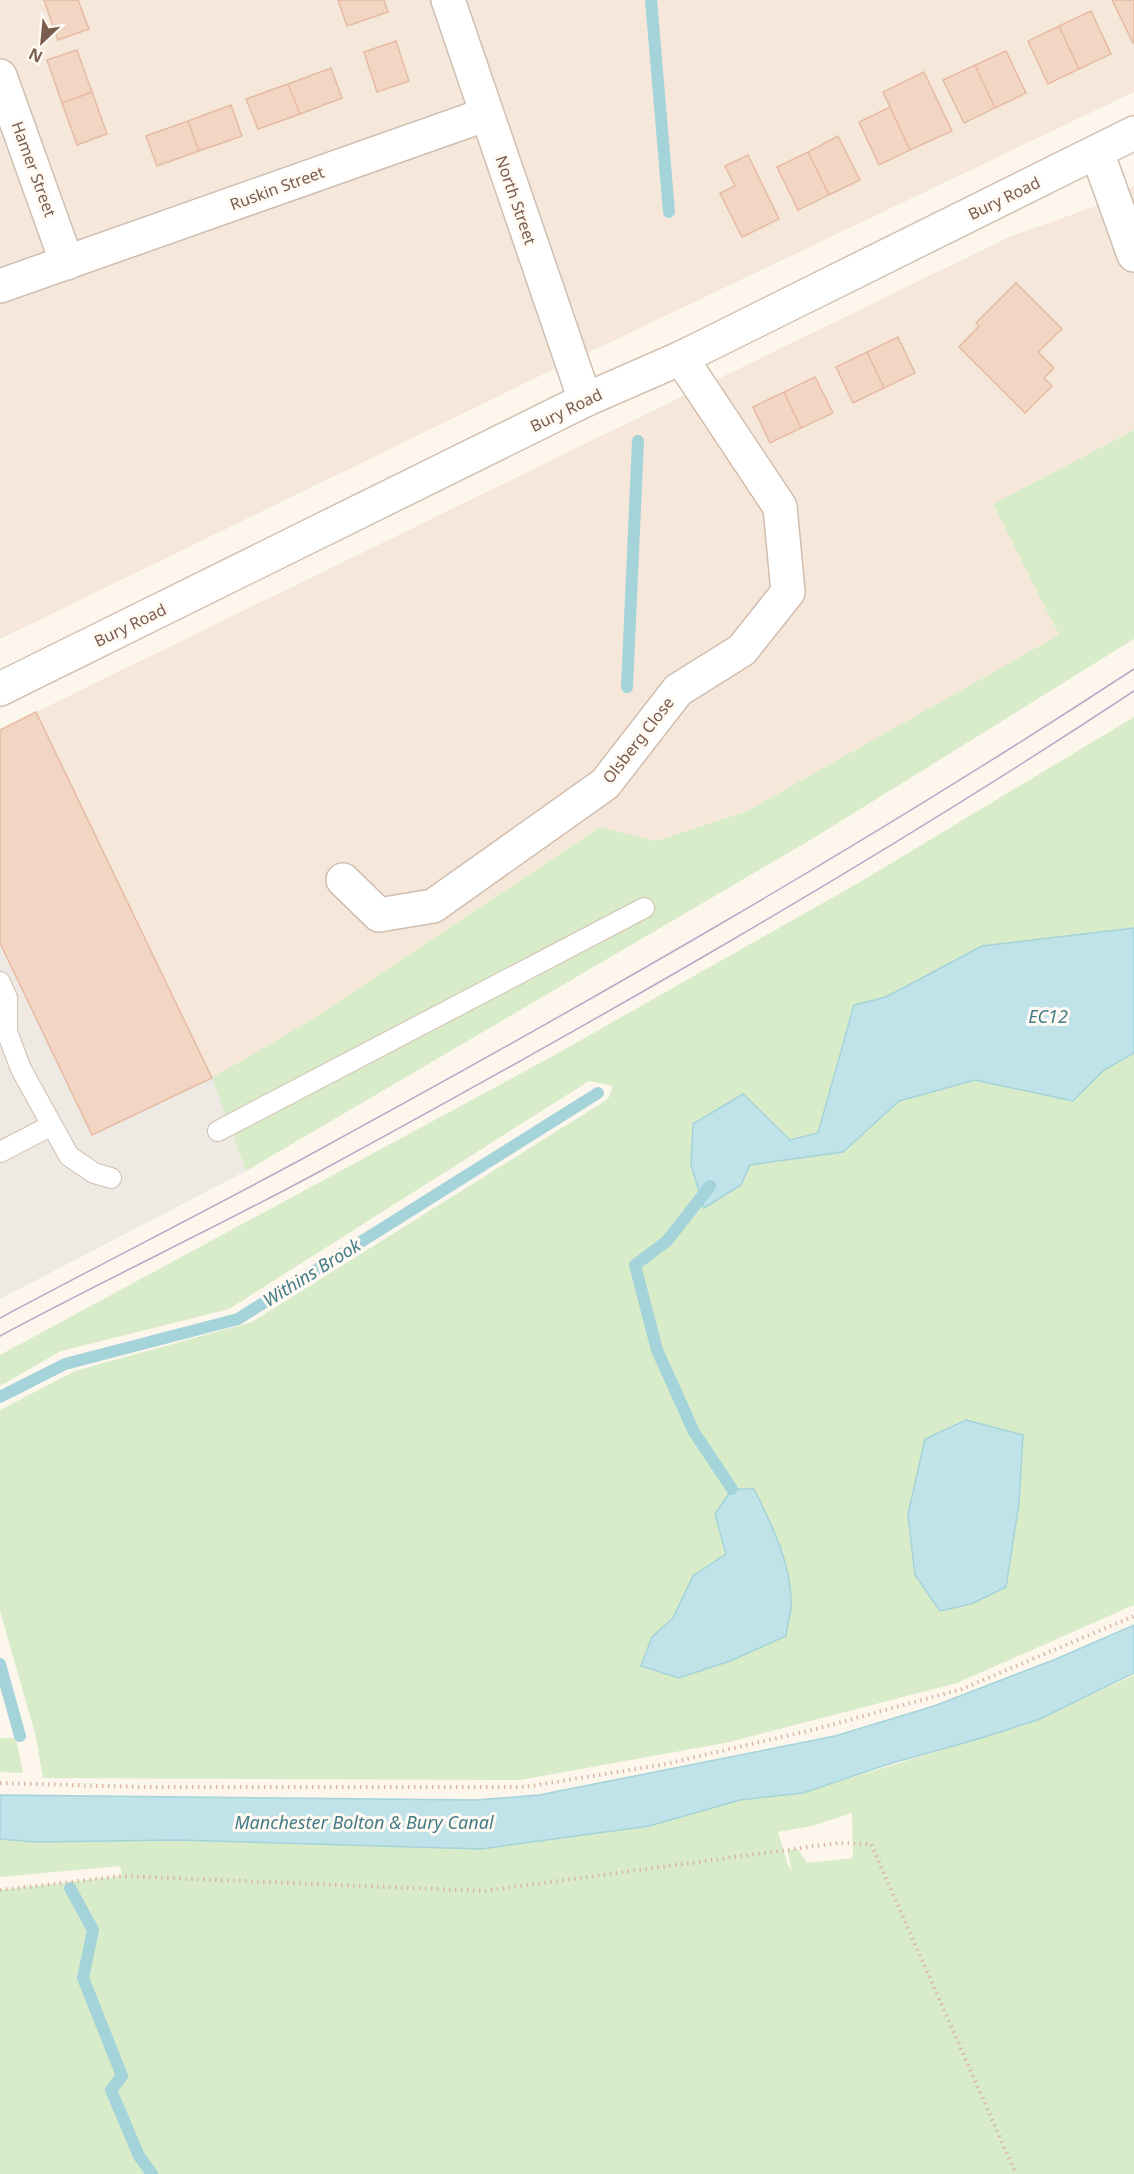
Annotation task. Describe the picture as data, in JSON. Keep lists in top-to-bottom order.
{
  "streets": {
    "street": [
      "Hamer Street",
      "Ruskin Street",
      "Bury Road",
      "North Street",
      "Olsberg Close"
    ]
  },
  "crossings": [
    ["Hamer Street", "Ruskin Street"],
    ["Ruskin Street", "North Street"],
    ["Bury Road", "North Street"],
    ["Bury Road", "Olsberg Close"]
  ],
  "water": ["EC12", "Withins Brook", "Manchester Bolton & Bury Canal"],
  "north": "bottom left"
}
